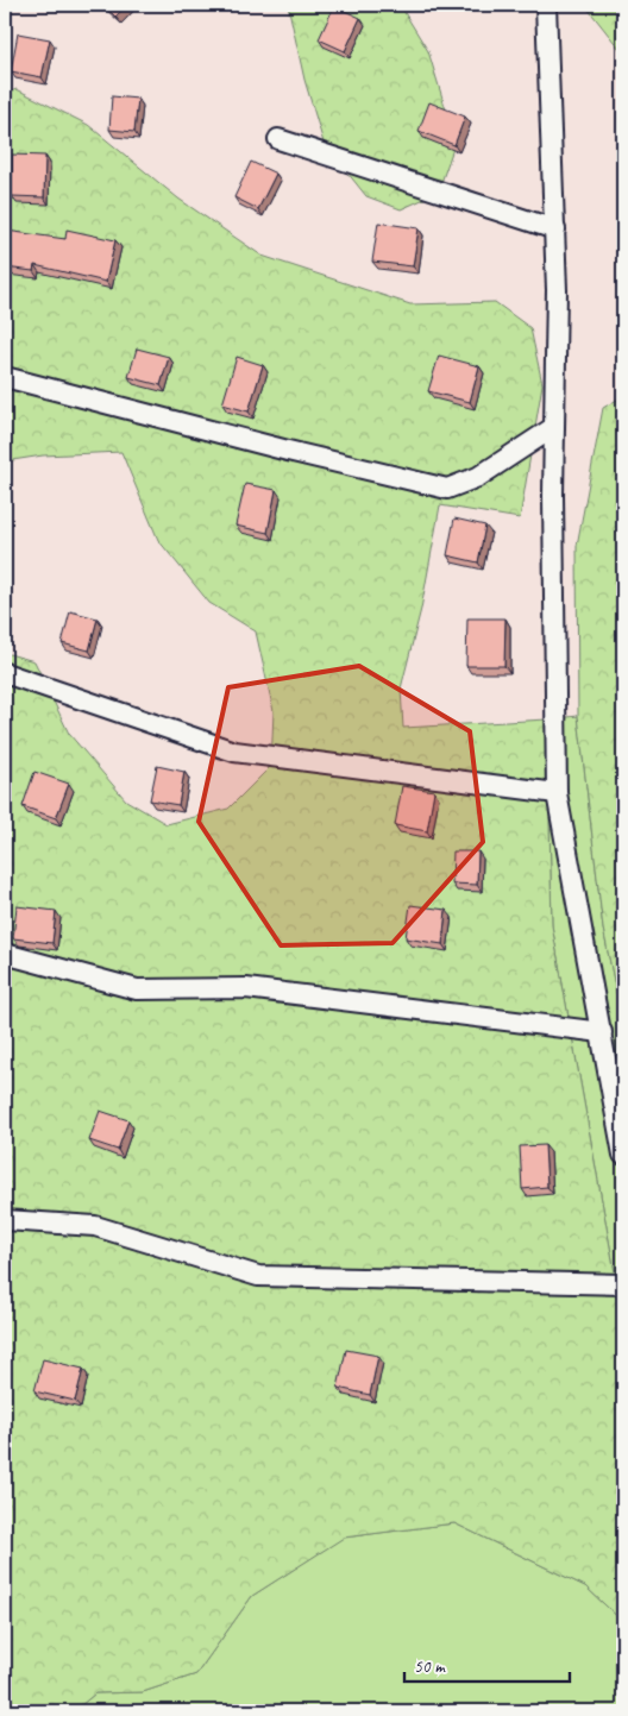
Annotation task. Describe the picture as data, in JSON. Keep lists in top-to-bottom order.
{
  "scale_bar": "50 m"
}
